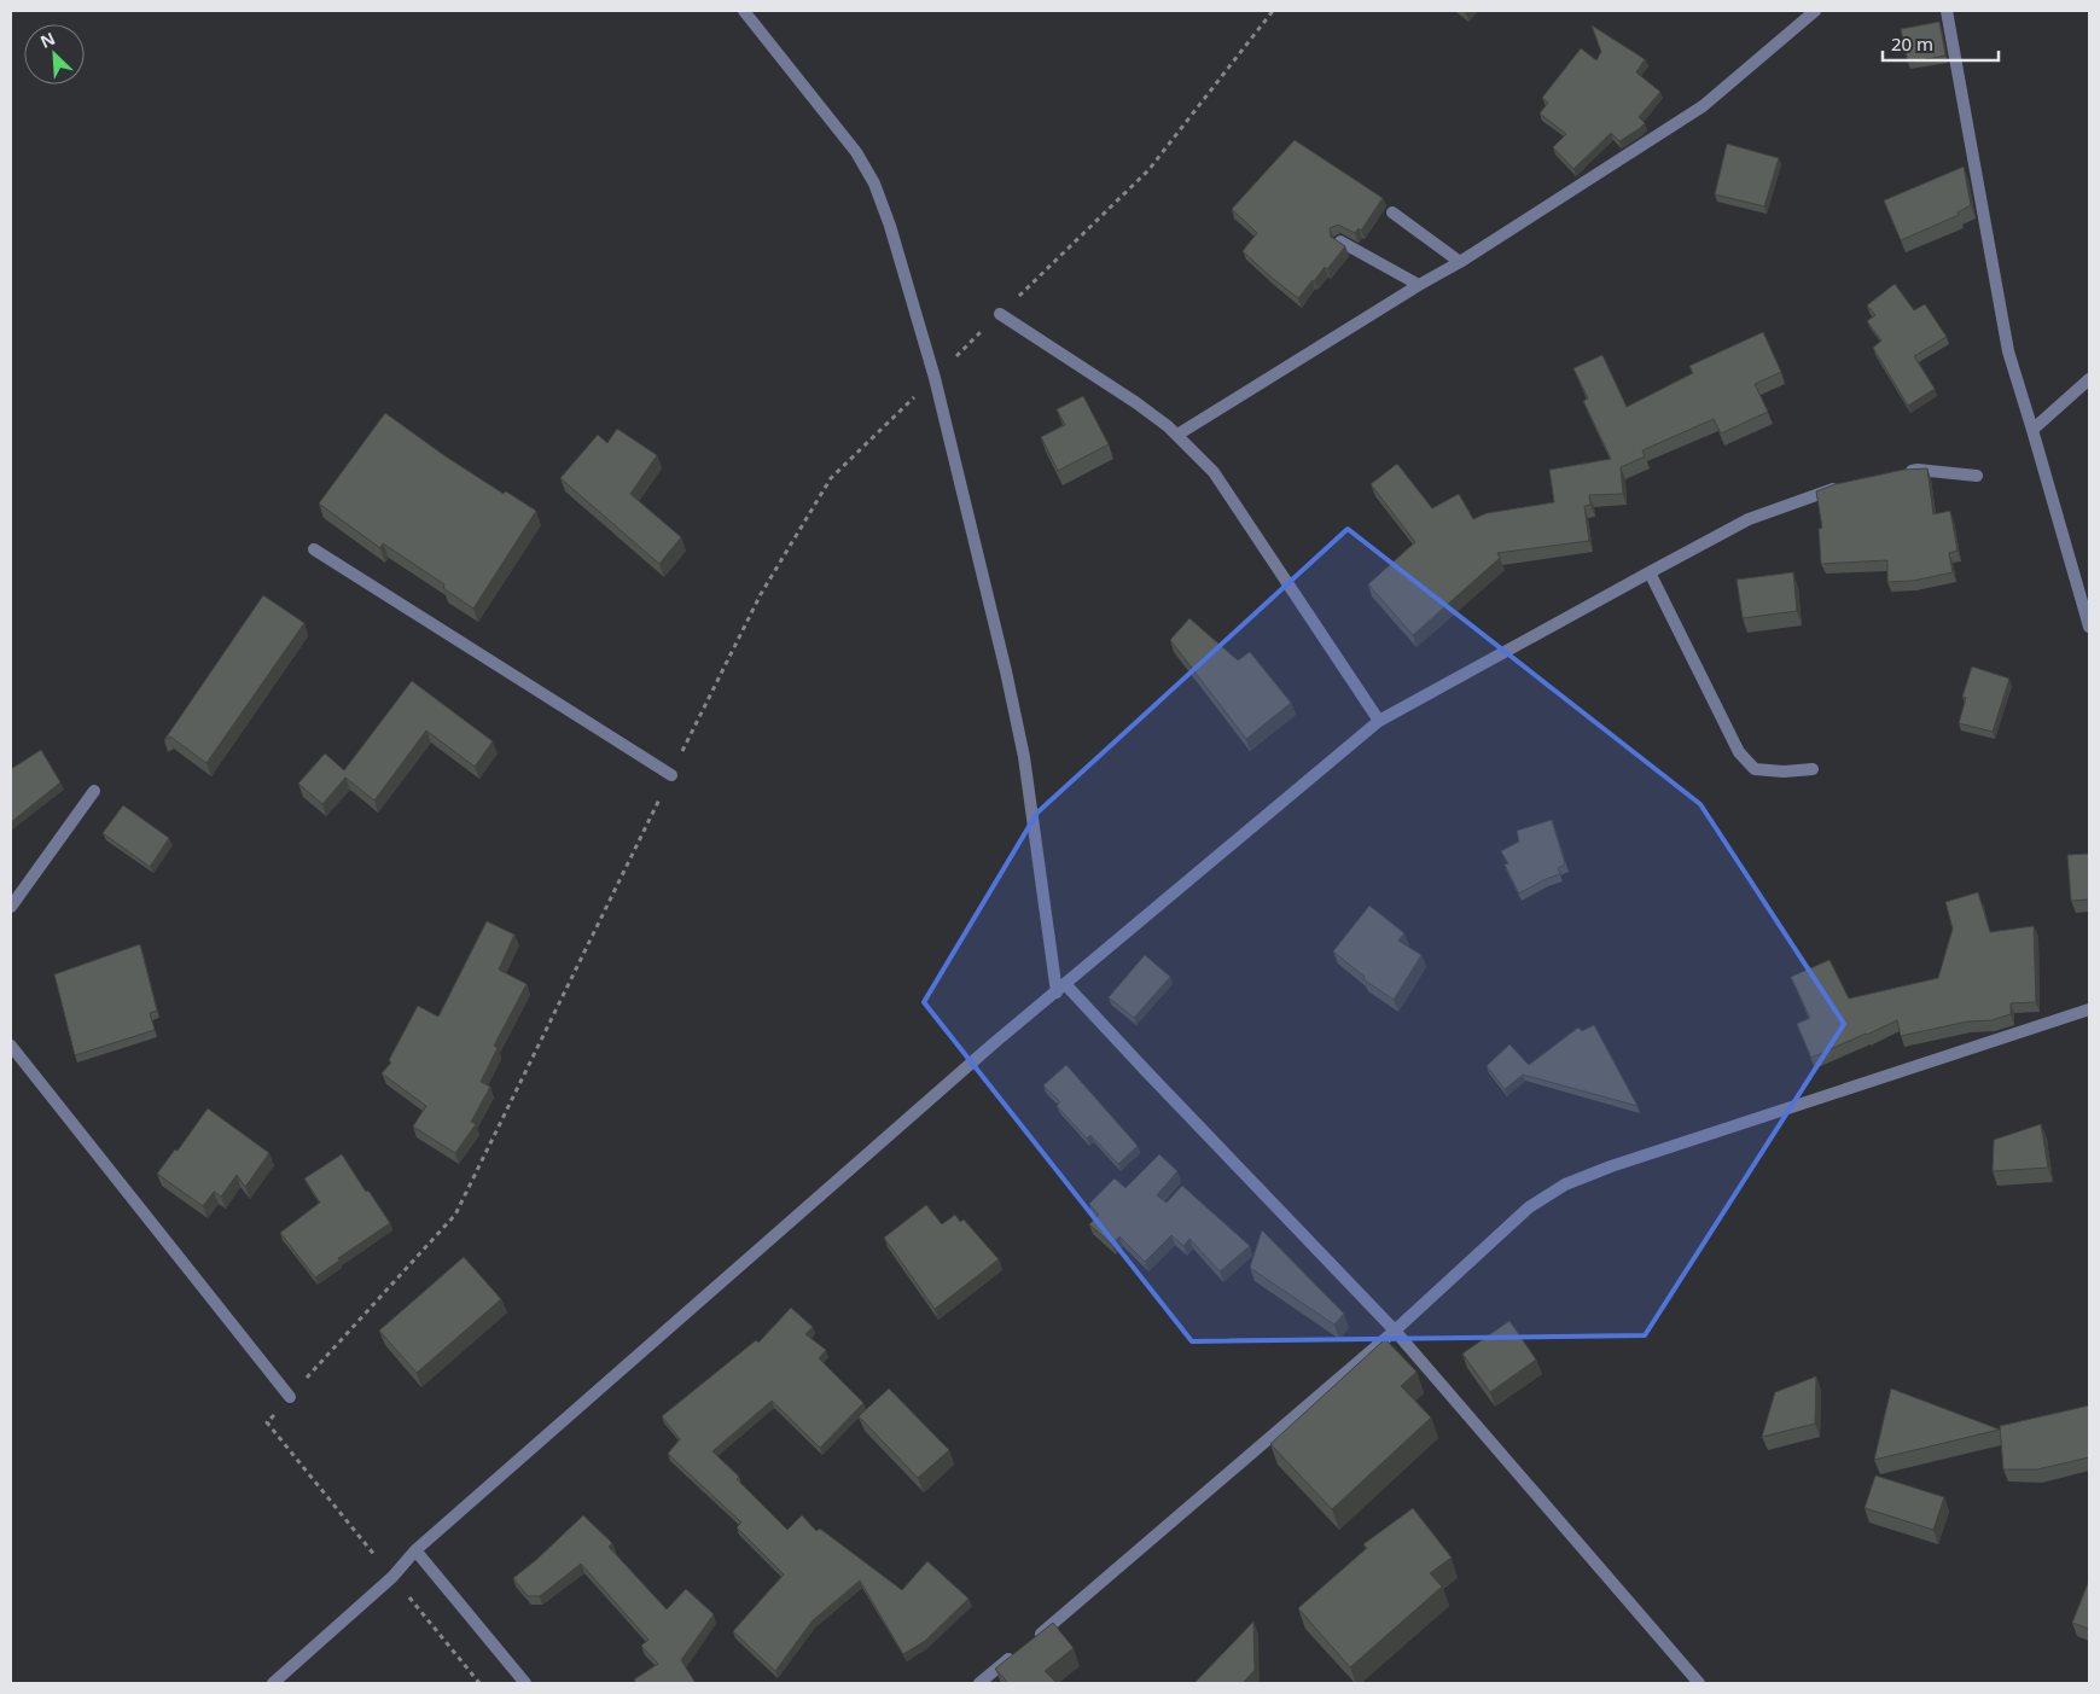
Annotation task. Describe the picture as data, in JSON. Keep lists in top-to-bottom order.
{
  "scale_bar": "20 m",
  "north": "top left"
}
